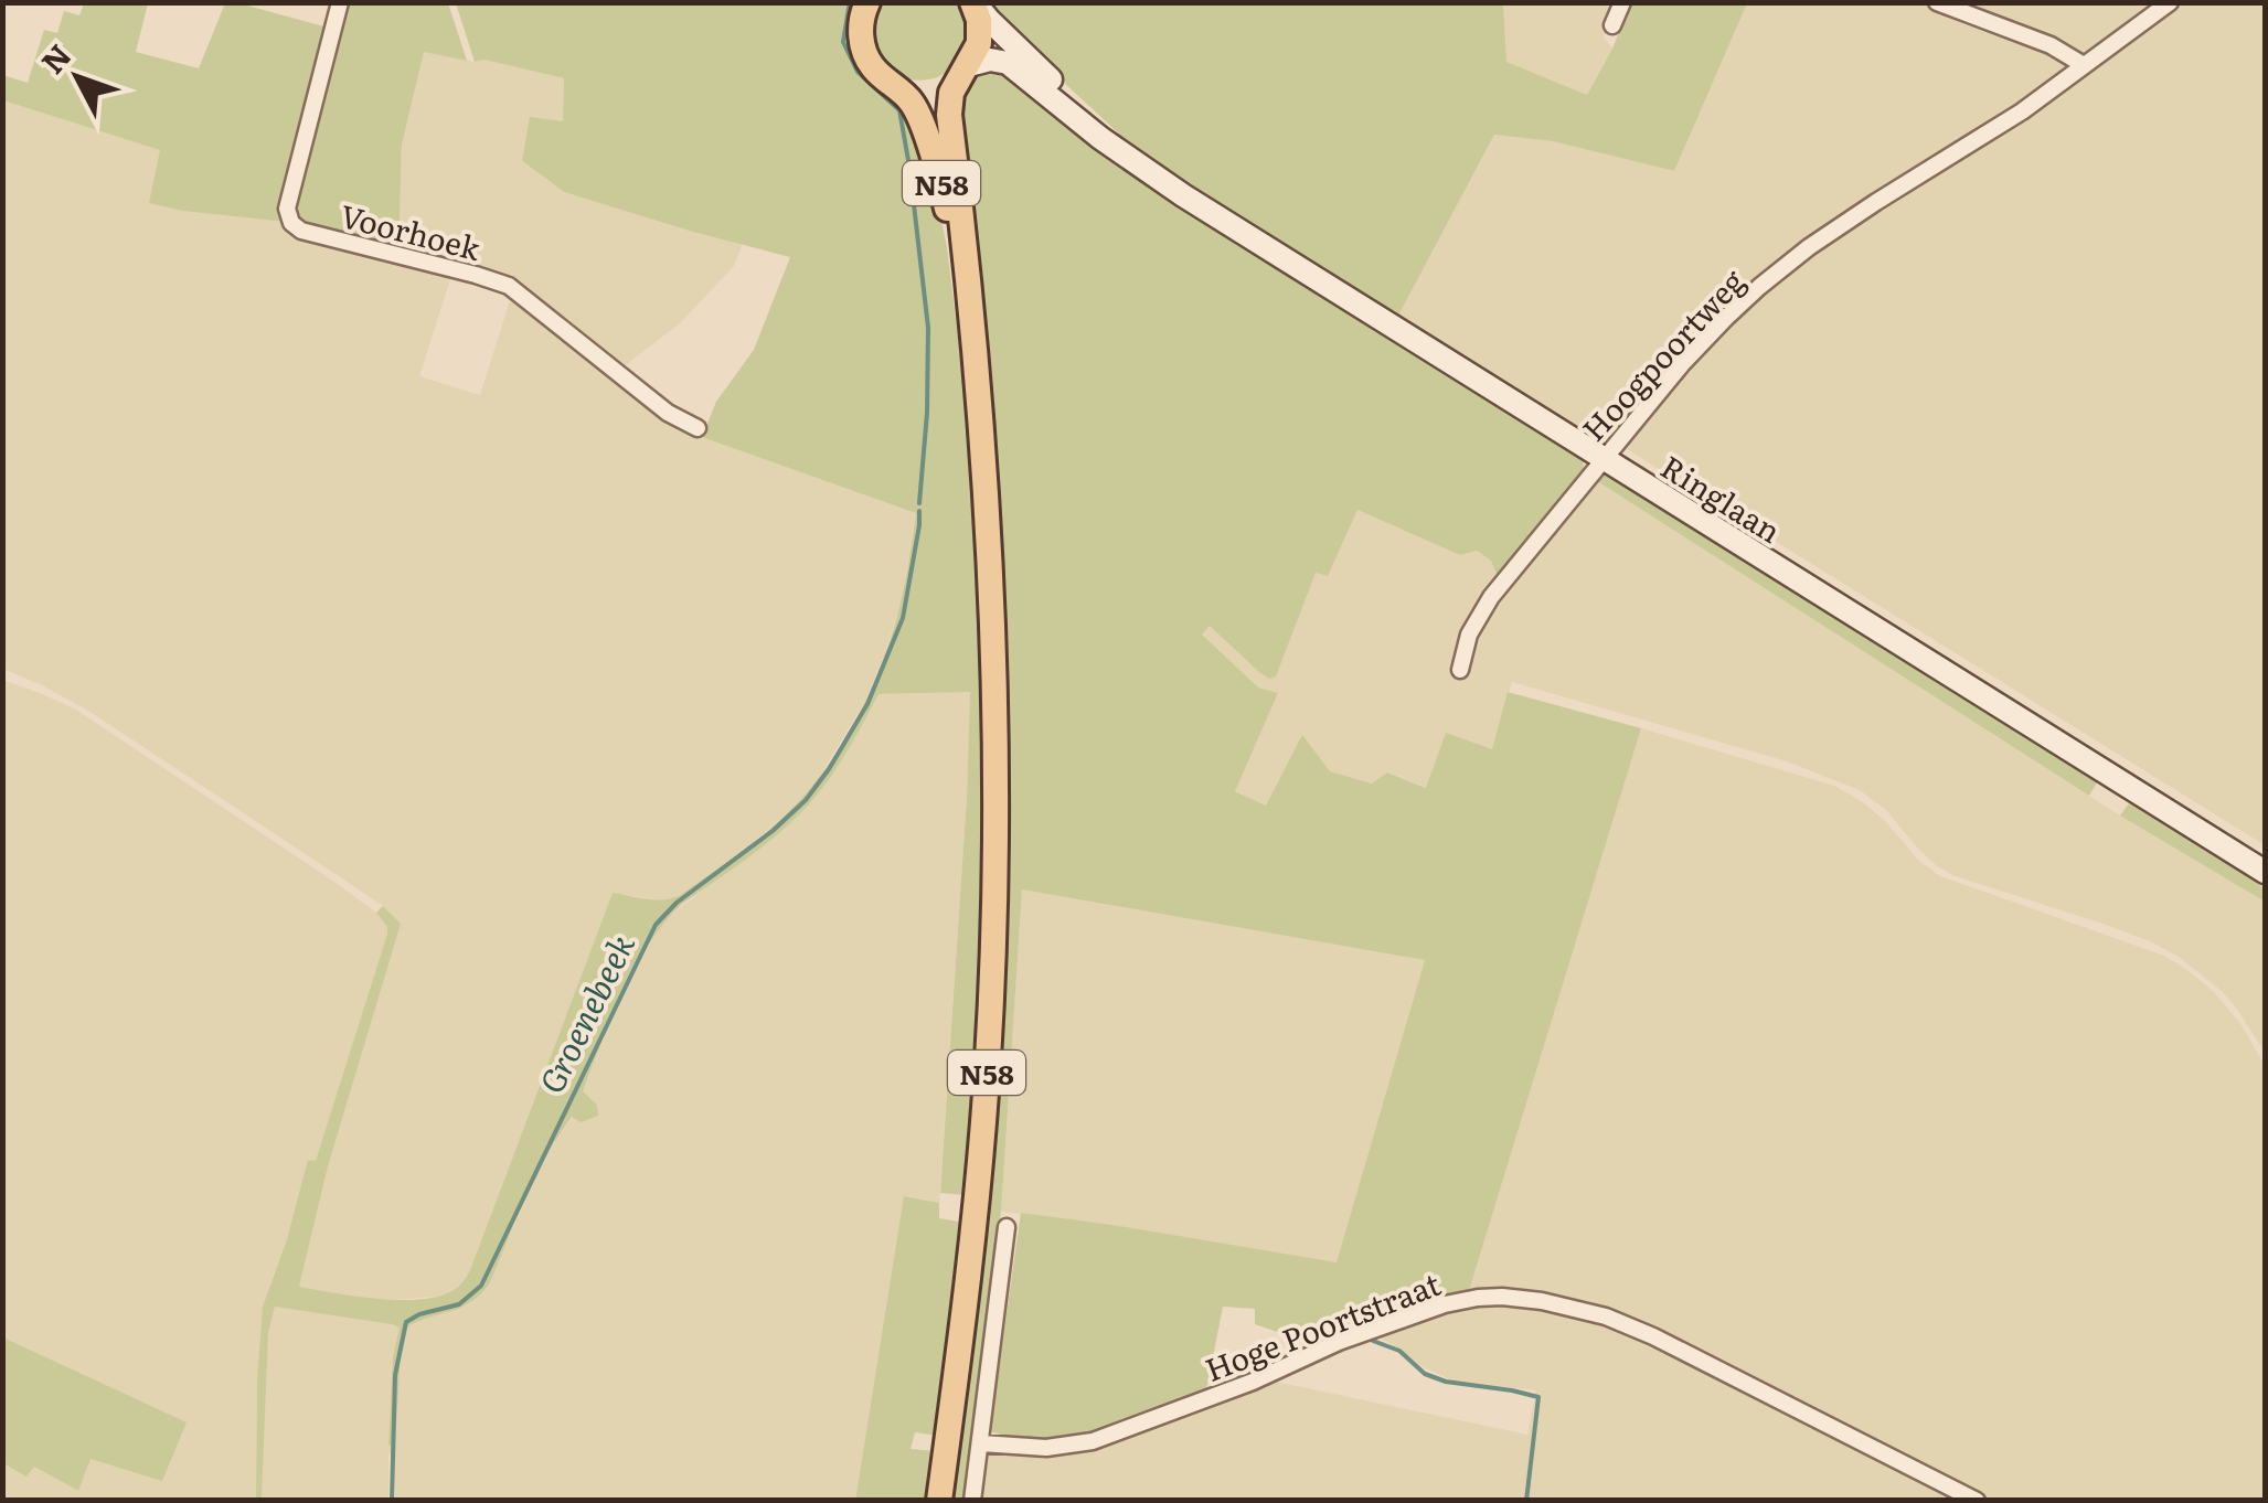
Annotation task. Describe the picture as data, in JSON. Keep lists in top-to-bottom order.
{
  "streets": {
    "main road": ["N58", "Ringlaan"],
    "street": ["Voorhoek", "Hoogpoortweg", "Hoge Poortstraat"]
  },
  "crossings": [
    ["N58", "Ringlaan"],
    ["Hoogpoortweg", "Ringlaan"]
  ],
  "water": ["Groenebeek"],
  "north": "top left"
}
